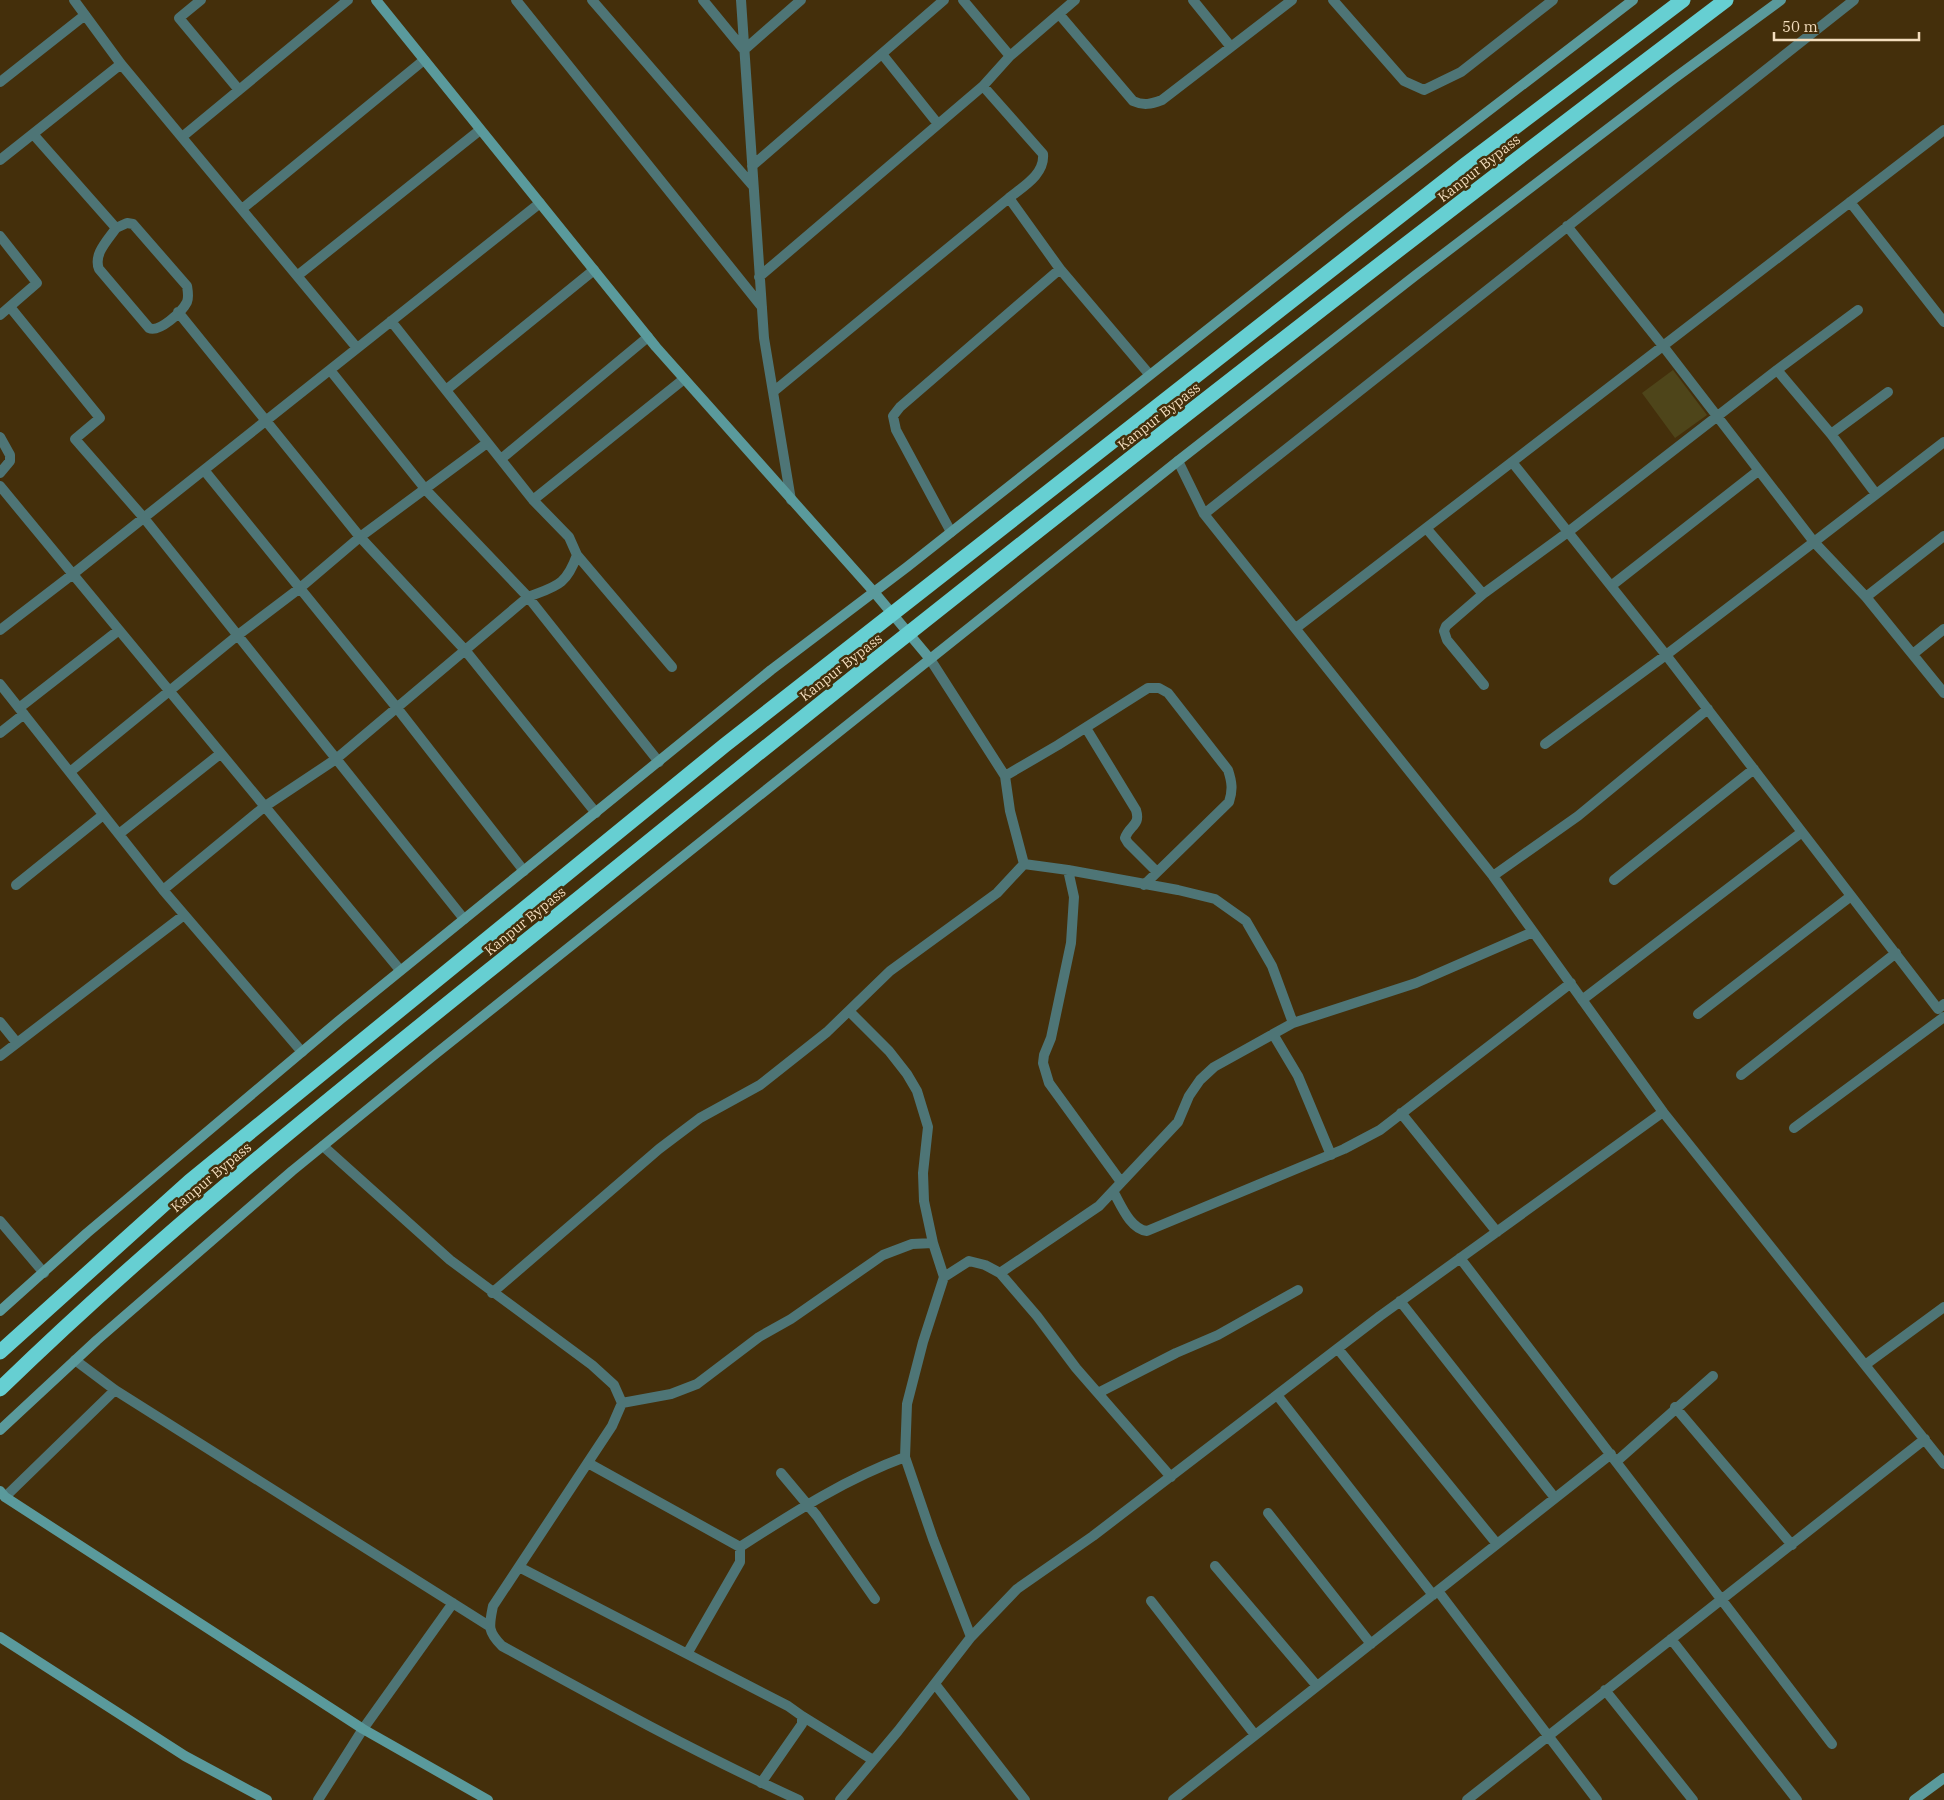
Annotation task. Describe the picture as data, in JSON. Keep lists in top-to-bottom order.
{
  "streets": {
    "highway": ["Kanpur Bypass"]
  },
  "scale_bar": "50 m"
}
